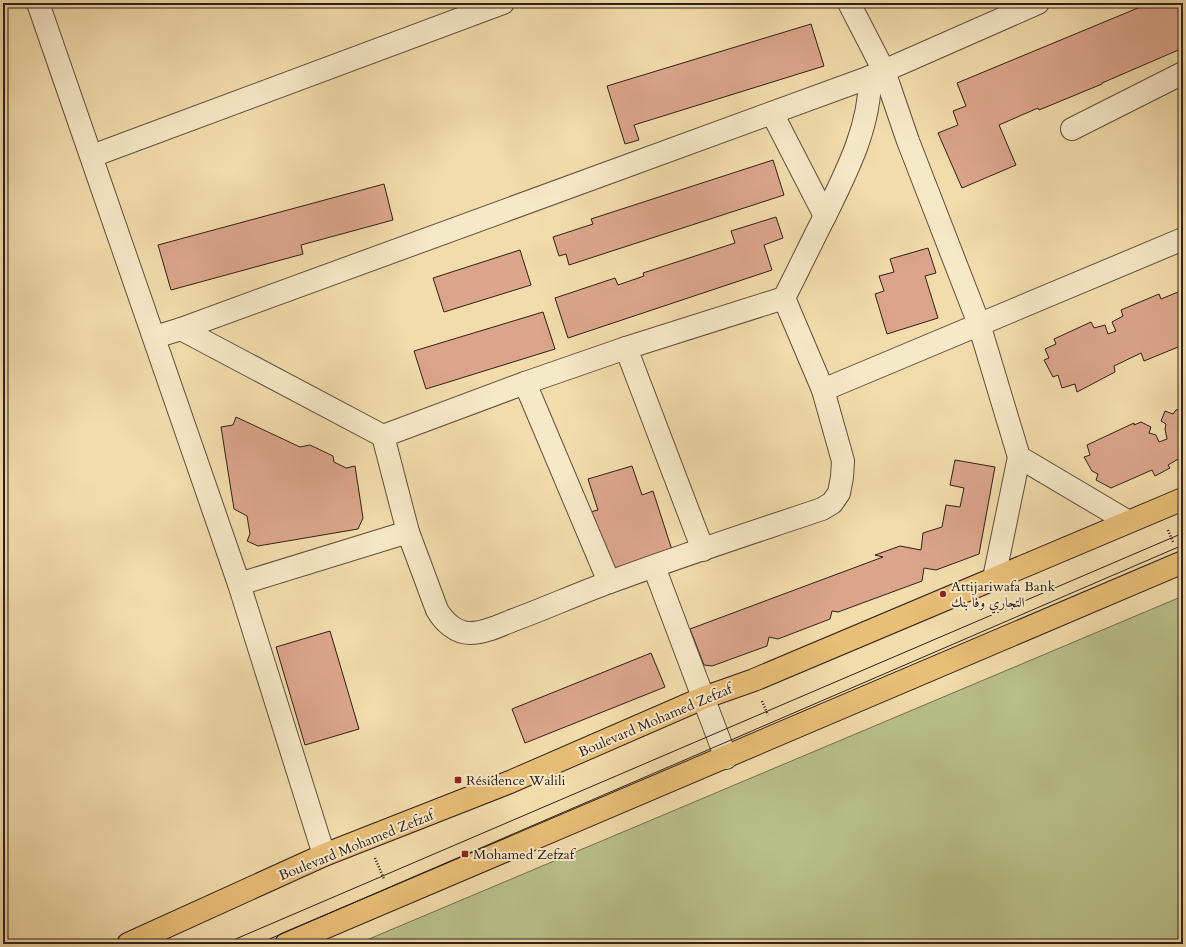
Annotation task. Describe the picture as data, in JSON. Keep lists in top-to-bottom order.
{
  "streets": {
    "main road": ["Boulevard Mohamed Zefzaf"]
  },
  "places": {
    "other": ["Attijariwafa Bank التجاري وفا بنك"],
    "transit": ["Résidence Walili", "Mohamed Zefzaf"]
  }
}
